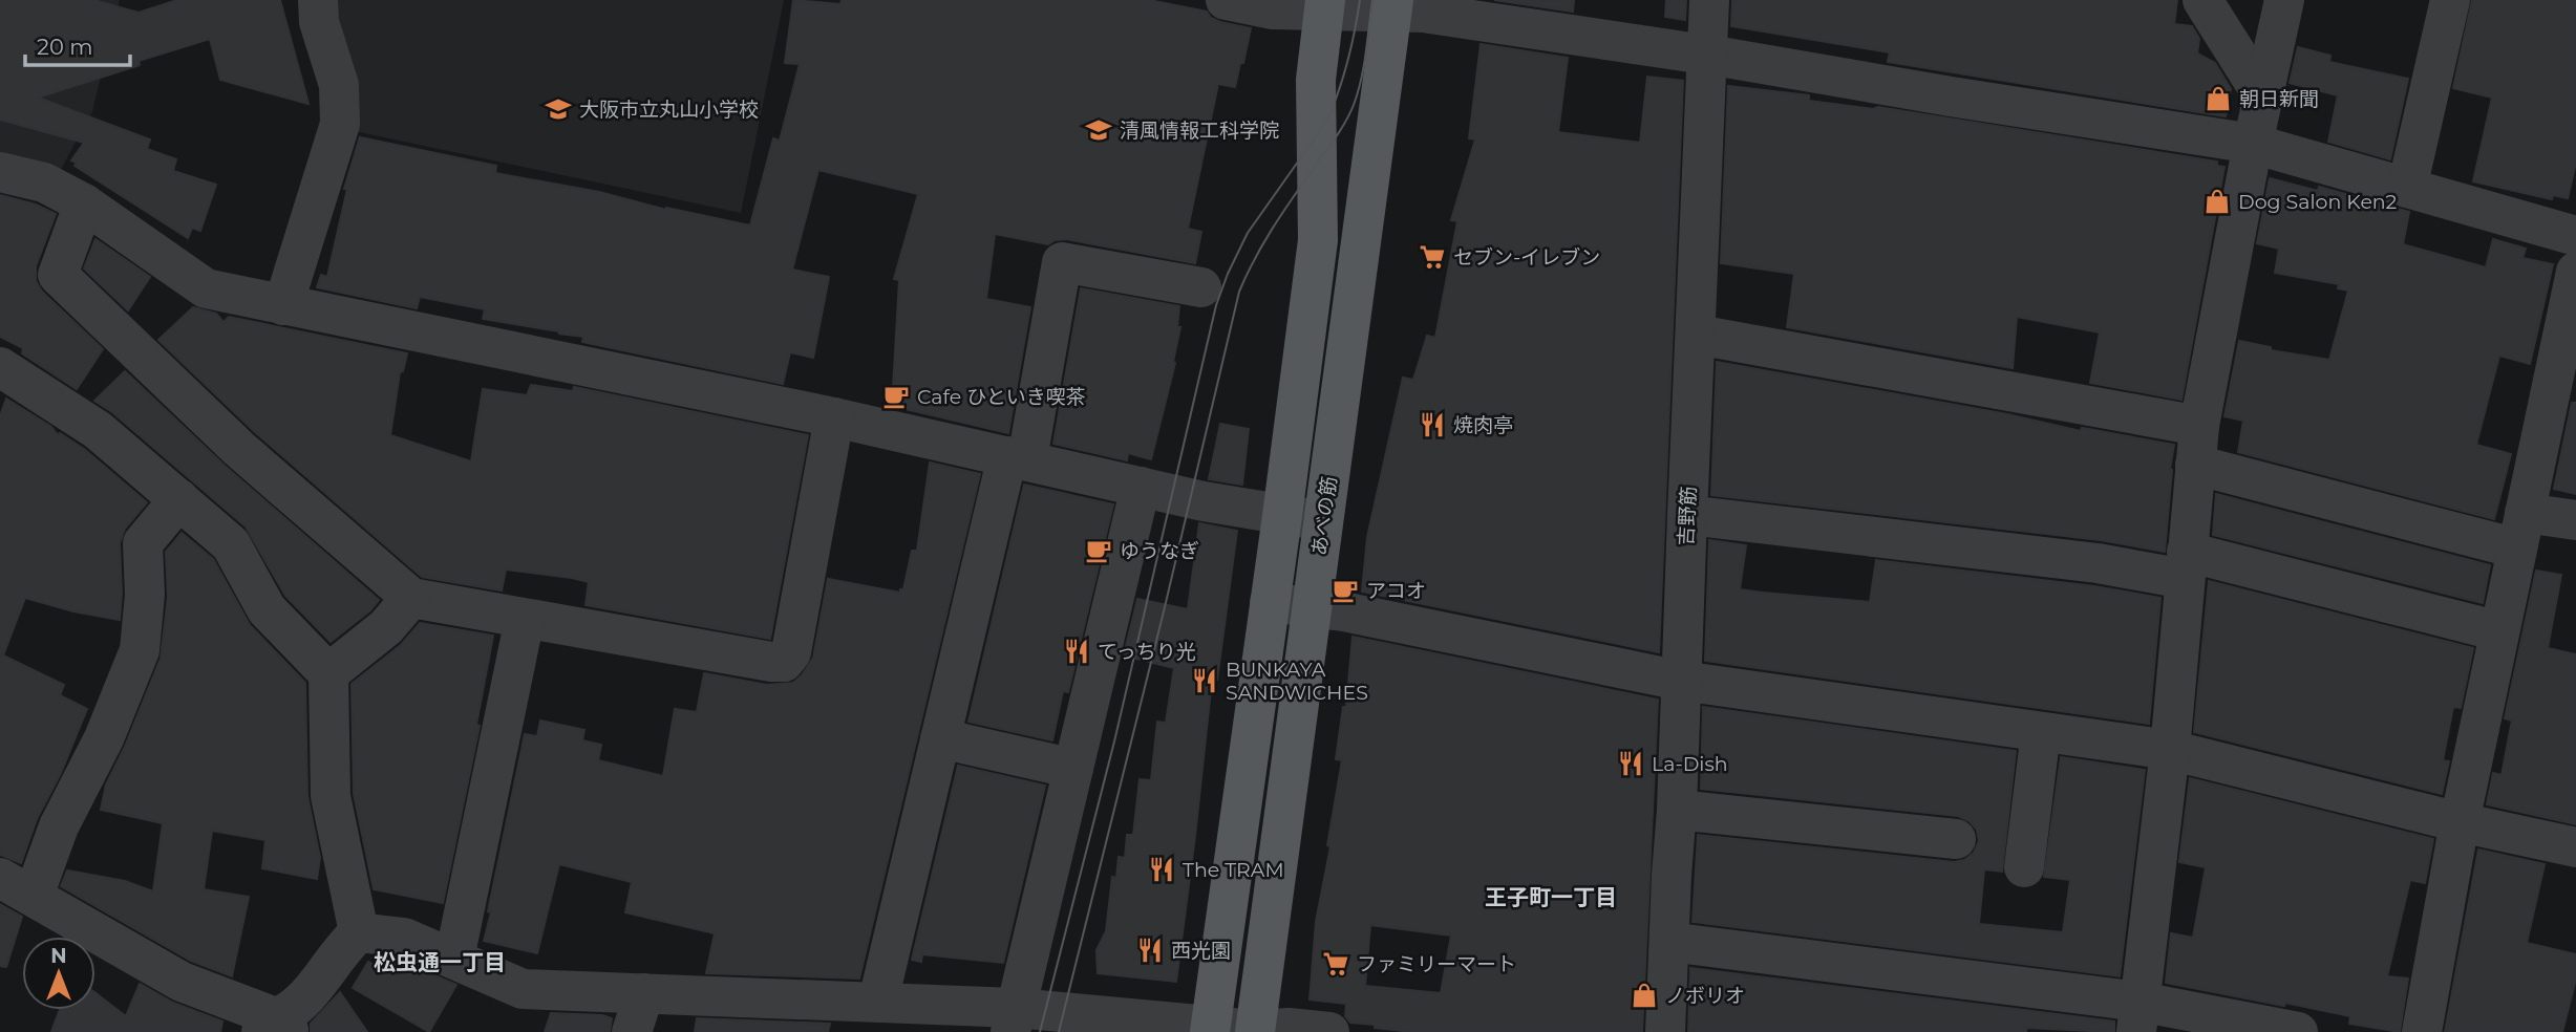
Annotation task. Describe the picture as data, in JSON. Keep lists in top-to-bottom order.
{
  "streets": {
    "main road": ["あべの筋"],
    "street": ["吉野筋"]
  },
  "districts": ["王子町一丁目", "松虫通一丁目"],
  "places": {
    "shop": ["朝日新聞", "Dog Salon Ken2", "ノボリオ"],
    "school or university": ["大阪市立丸山小学校", "清風情報工科学院"],
    "supermarket": ["セブン-イレブン", "ファミリーマート"],
    "cafe": ["Cafe ひといき喫茶", "ゆうなぎ", "アコオ"],
    "restaurant": [
      "焼肉亭",
      "てっちり光",
      "BUNKAYA SANDWICHES",
      "La-Dish",
      "The TRAM",
      "西光園"
    ]
  },
  "scale_bar": "20 m",
  "north": "top"
}
